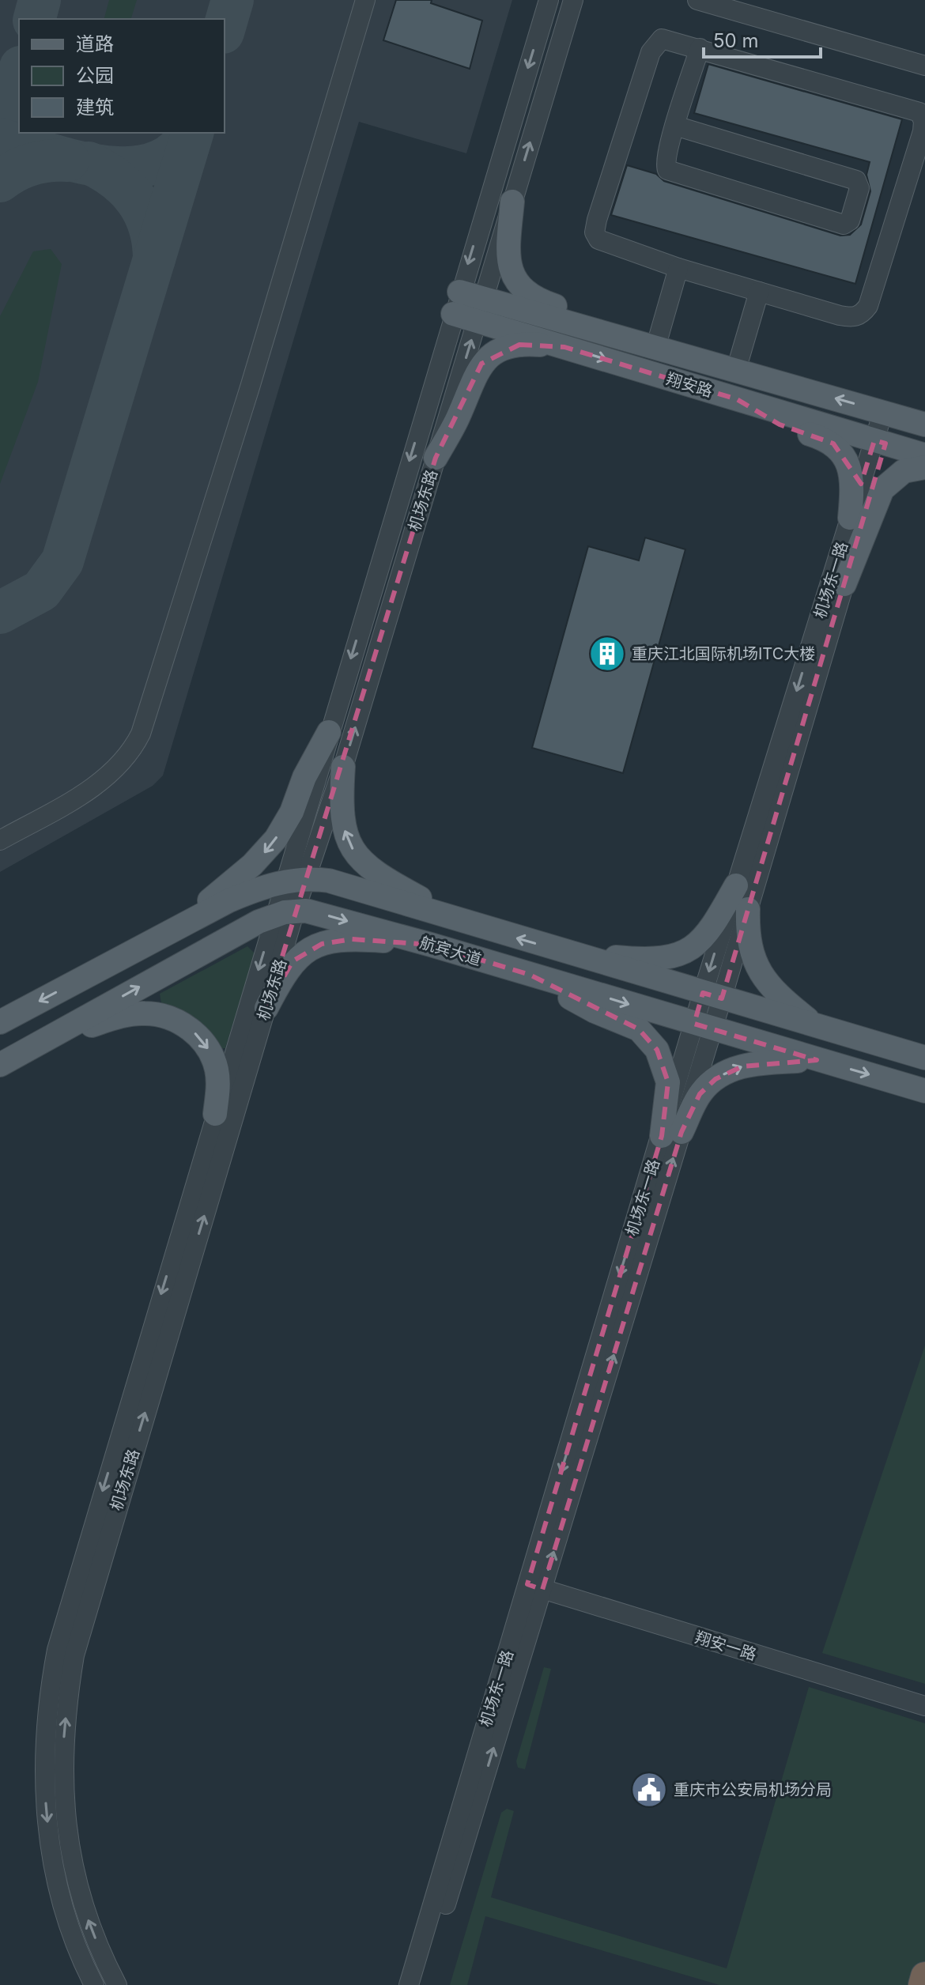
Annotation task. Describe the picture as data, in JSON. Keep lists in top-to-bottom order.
{
  "streets": {
    "main road": ["翔安路", "航宾大道"],
    "street": ["机场东路", "机场东一路", "翔安一路"]
  },
  "crossings": [
    ["翔安路", "机场东路"],
    ["翔安路", "机场东一路"],
    ["机场东路", "航宾大道"],
    ["机场东一路", "航宾大道"],
    ["机场东一路", "翔安一路"]
  ],
  "places": {
    "building": ["重庆江北国际机场ITC大楼"],
    "public building": ["重庆市公安局机场分局"]
  },
  "legend": ["道路", "公园", "建筑"],
  "scale_bar": "50 m"
}
